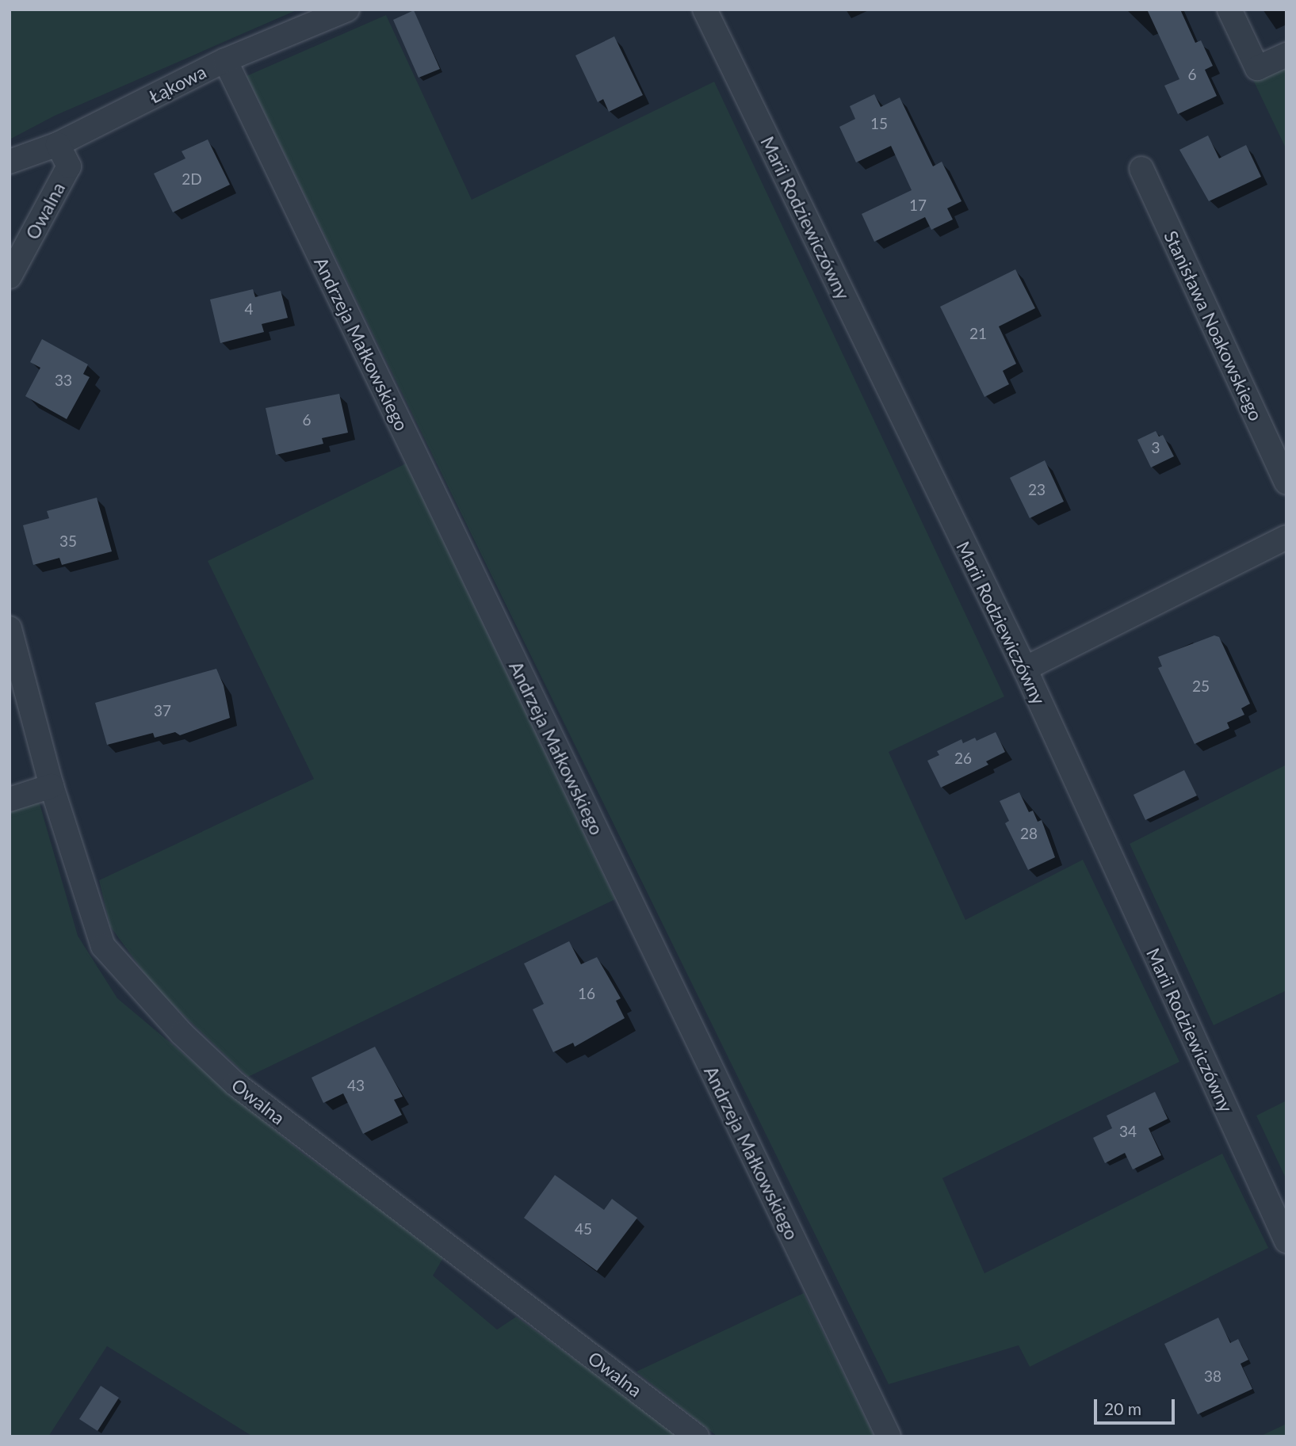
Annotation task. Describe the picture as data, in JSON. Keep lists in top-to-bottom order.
{
  "streets": {
    "street": [
      "Łąkowa",
      "Owalna",
      "Marii Rodziewiczówny",
      "Stanisława Noakowskiego",
      "Andrzeja Małkowskiego"
    ]
  },
  "crossings": [
    ["Łąkowa", "Owalna"],
    ["Łąkowa", "Andrzeja Małkowskiego"]
  ],
  "house_numbers": [
    "6",
    "15",
    "2D",
    "17",
    "4",
    "21",
    "33",
    "6",
    "3",
    "23",
    "35",
    "25",
    "37",
    "26",
    "28",
    "16",
    "43",
    "34",
    "45",
    "38"
  ],
  "scale_bar": "20 m"
}
